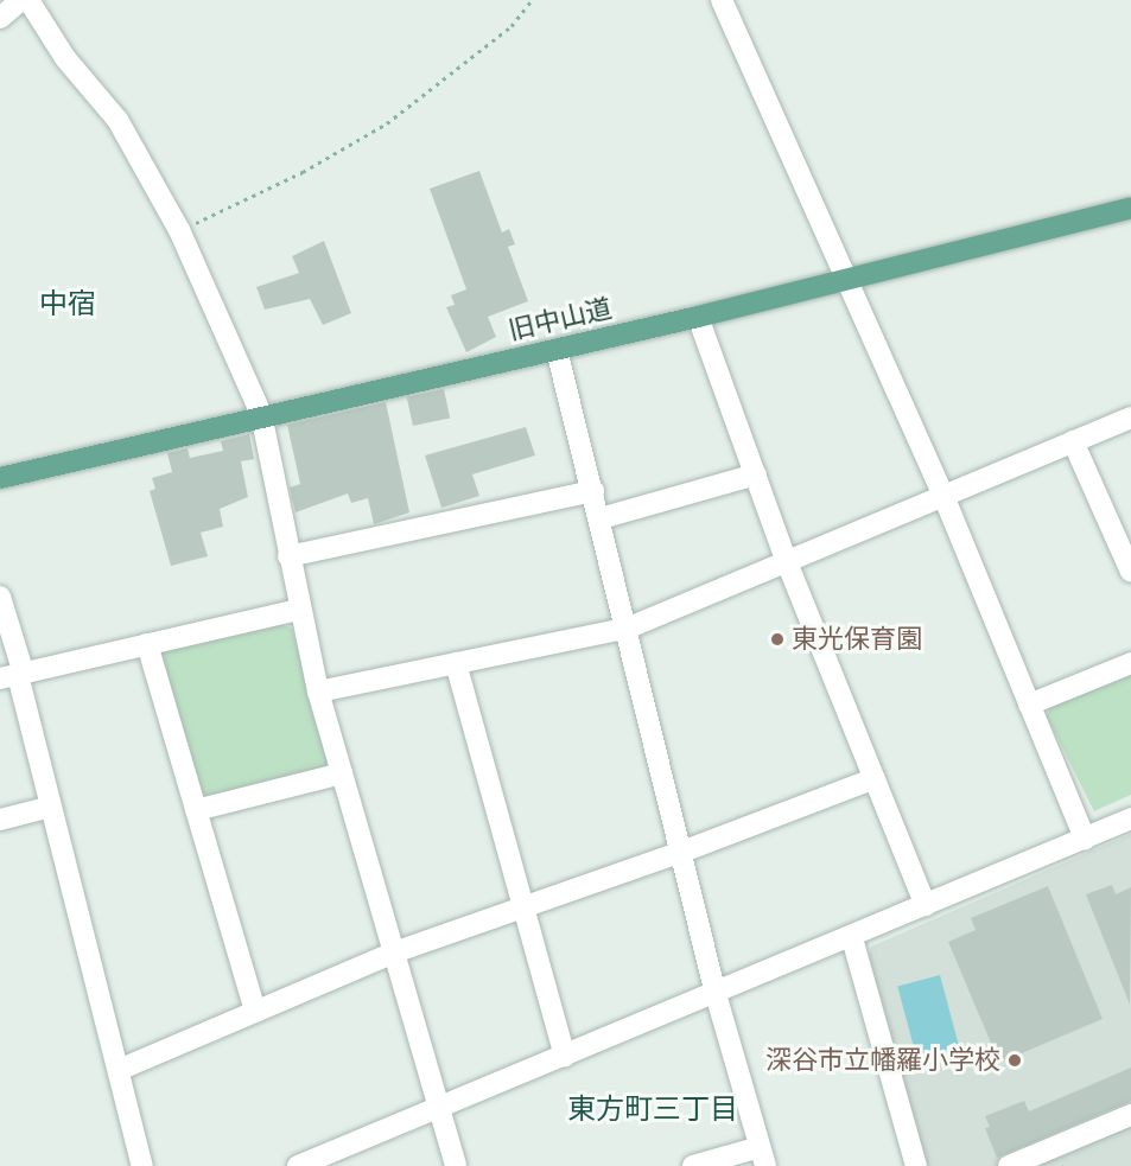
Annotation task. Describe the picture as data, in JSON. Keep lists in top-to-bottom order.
{
  "streets": {
    "main road": ["旧中山道"]
  },
  "districts": ["中宿", "東方町三丁目"],
  "places": ["東光保育園", "深谷市立幡羅小学校"]
}
